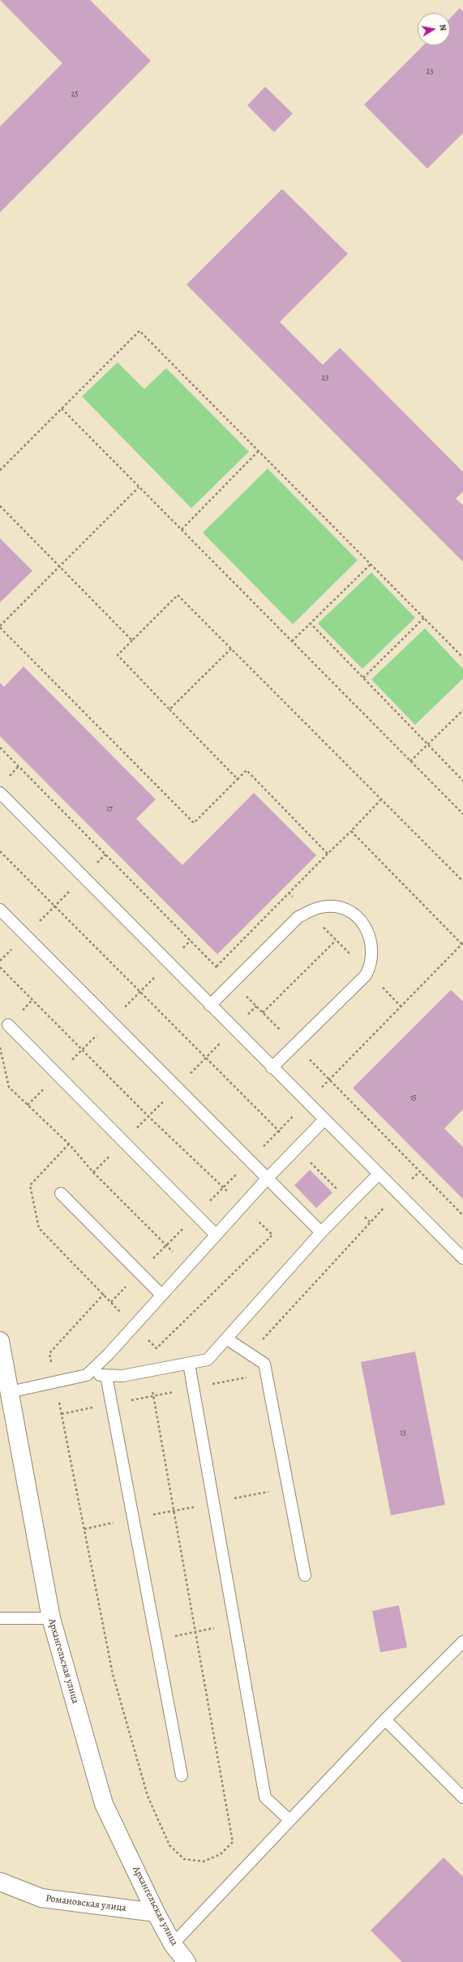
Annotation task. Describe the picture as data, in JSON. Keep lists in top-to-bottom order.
{
  "streets": {
    "street": ["Архангельская улица", "Романовская улица"]
  },
  "crossings": [
    ["Архангельская улица", "Романовская улица"]
  ],
  "house_numbers": [
    "23",
    "25",
    "23",
    "17",
    "15",
    "13"
  ],
  "north": "right"
}
